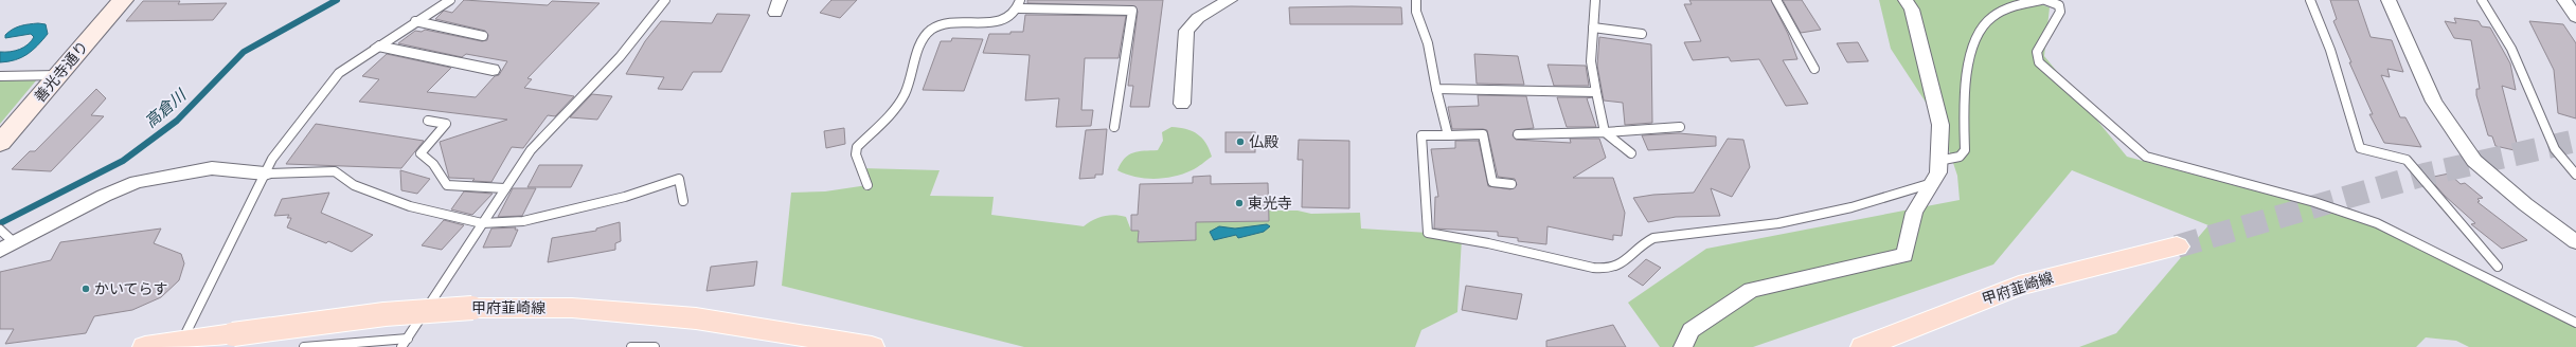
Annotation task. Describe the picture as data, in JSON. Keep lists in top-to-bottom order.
{
  "streets": {
    "main road": ["善光寺通り", "甲府韮崎線"]
  },
  "water": ["高倉川"],
  "places": ["仏殿", "東光寺", "かいてらす"]
}
